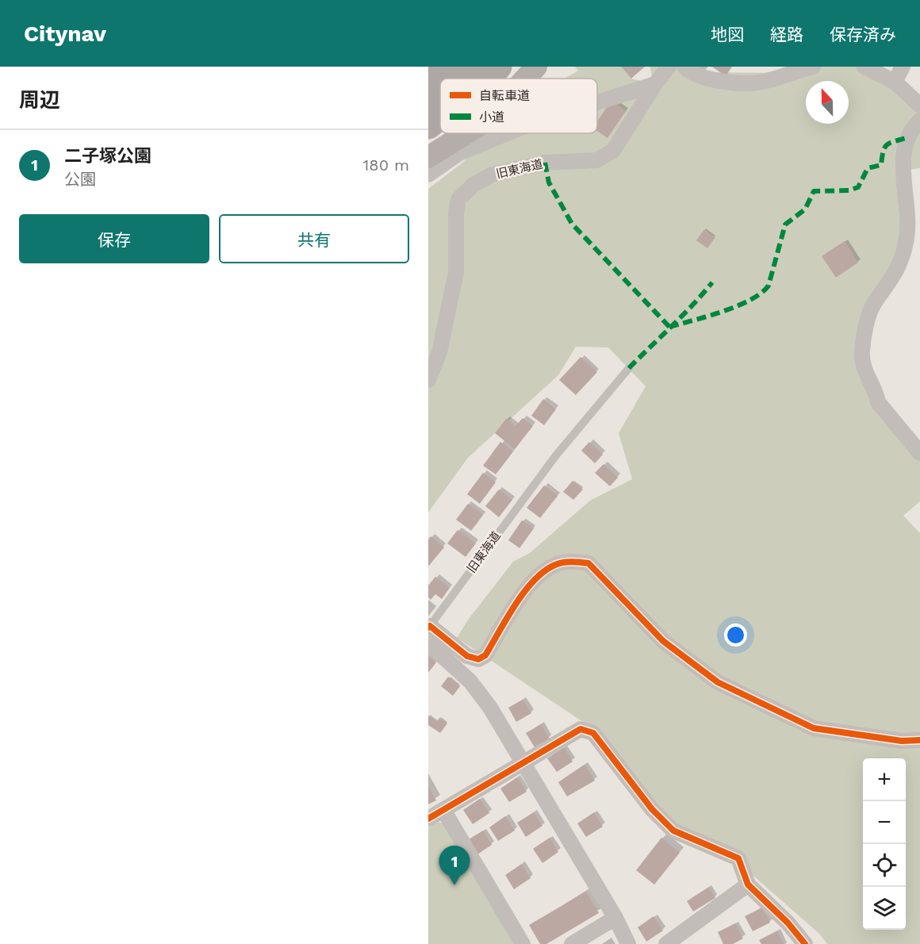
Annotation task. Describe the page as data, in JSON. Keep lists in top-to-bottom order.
{
  "streets": {
    "street": ["旧東海道"]
  },
  "legend": ["自転車道", "小道"],
  "north": "top",
  "page": {
    "header": "Citynav",
    "nav": ["地図", "経路", "保存済み"],
    "heading": "周辺",
    "list": [
      {
        "mark": "1",
        "name": "二子塚公園",
        "note": "公園",
        "value": "180 m"
      }
    ],
    "buttons": ["保存", "共有"],
    "map_buttons": ["+", "−"],
    "pins": "1"
  }
}
